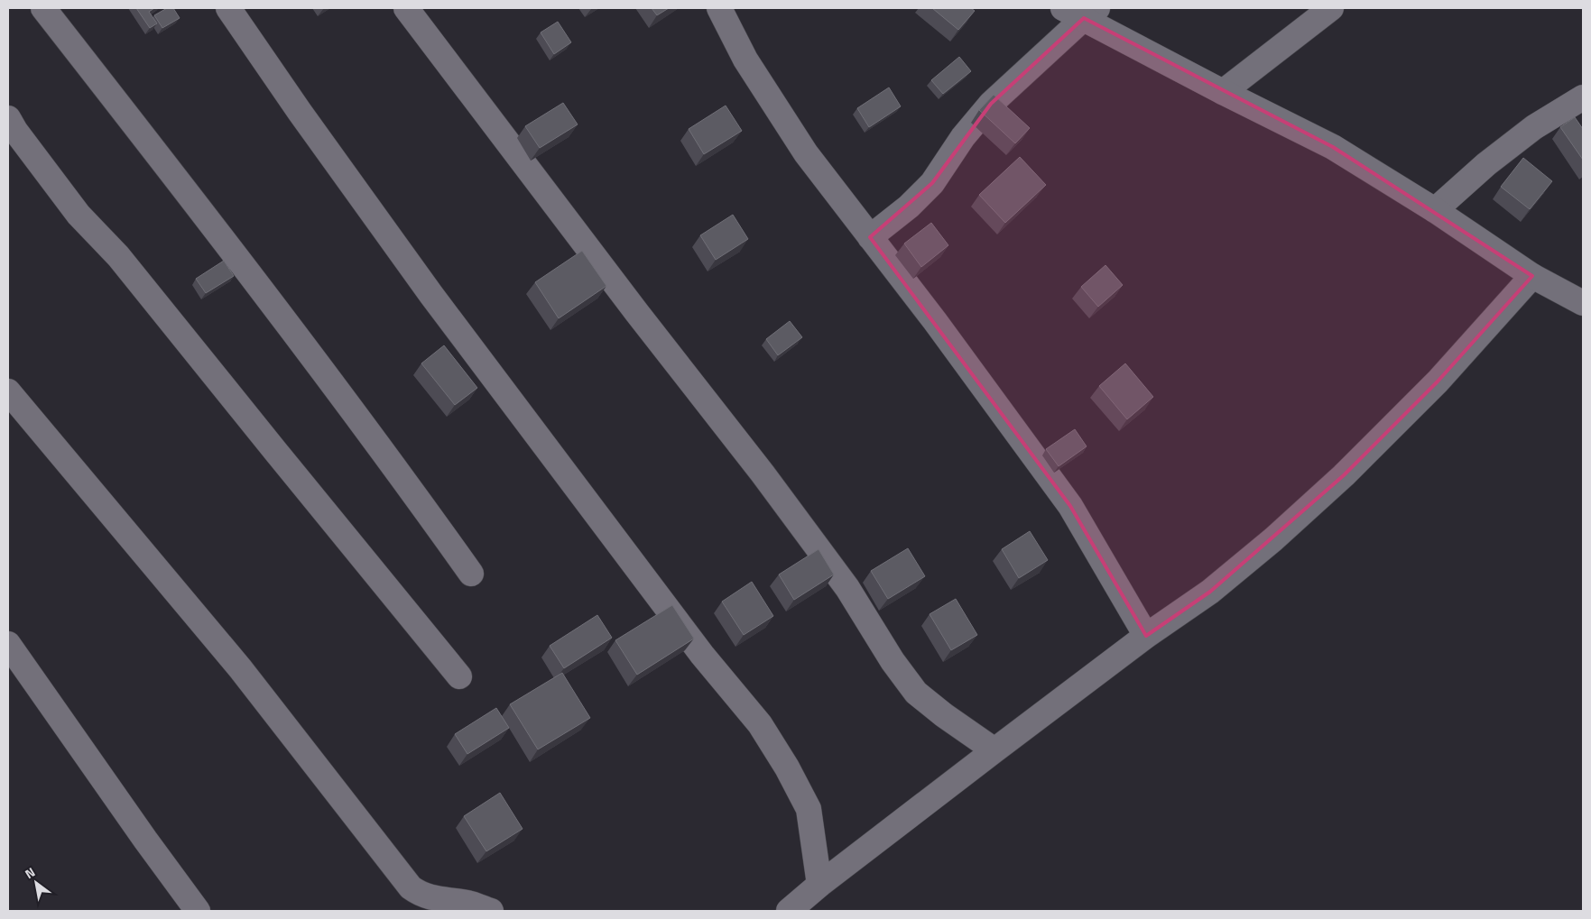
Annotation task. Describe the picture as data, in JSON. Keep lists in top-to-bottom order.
{
  "north": "top left"
}
